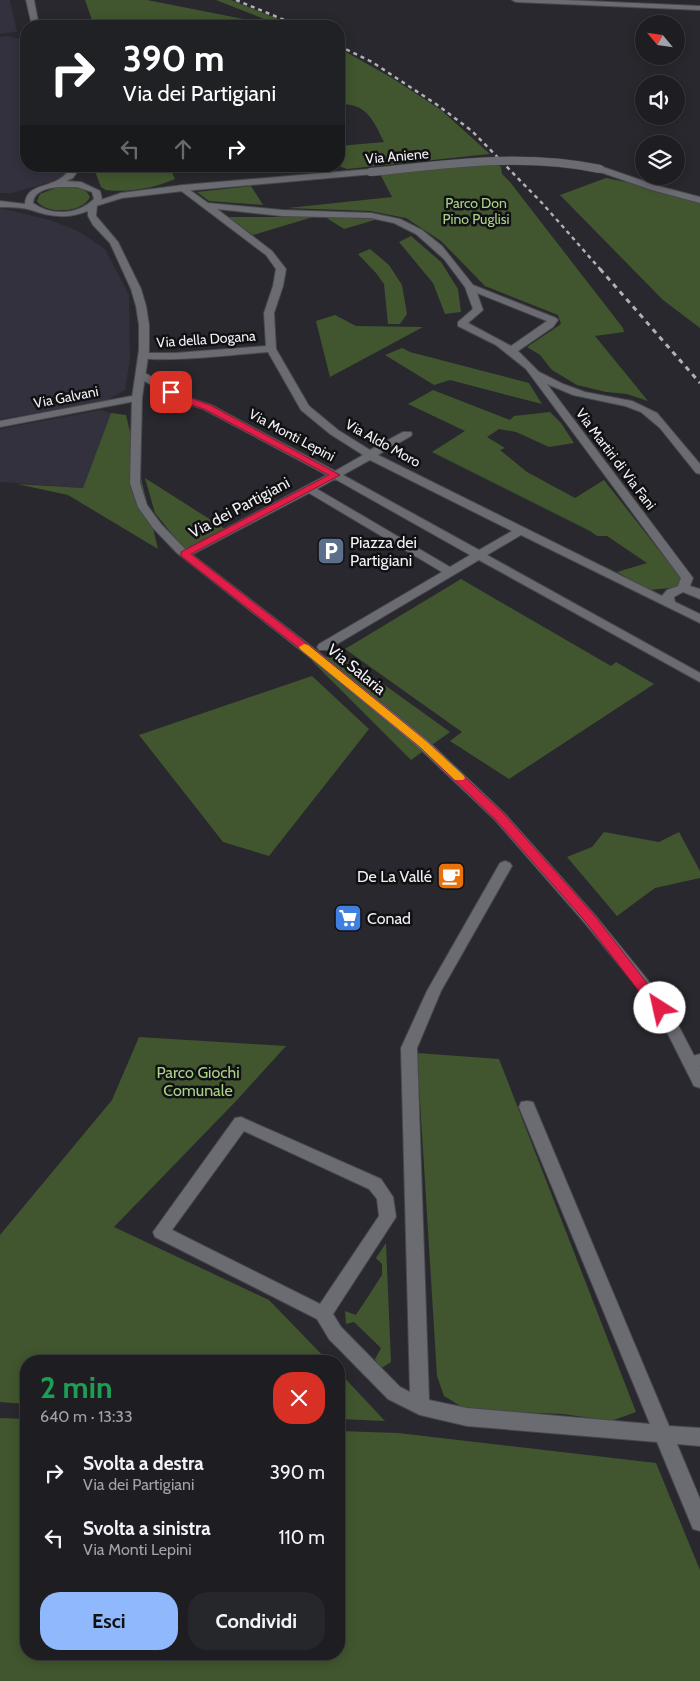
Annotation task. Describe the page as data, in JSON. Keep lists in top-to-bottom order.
{
  "streets": {
    "street": [
      "Via Aniene",
      "Via della Dogana",
      "Via Galvani",
      "Via Monti Lepini",
      "Via Aldo Moro",
      "Via Martiri di Via Fani",
      "Via dei Partigiani",
      "Via Salaria"
    ]
  },
  "crossings": [
    ["Via Aniene", "Via Aldo Moro"],
    ["Via della Dogana", "Via Aldo Moro"],
    ["Via della Dogana", "Via Salaria"],
    ["Via Galvani", "Via Salaria"],
    ["Via Monti Lepini", "Via dei Partigiani"],
    ["Via Monti Lepini", "Via Salaria"],
    ["Via dei Partigiani", "Via Salaria"]
  ],
  "parks": ["Parco Don Pino Puglisi", "Parco Giochi Comunale"],
  "places": {
    "parking": ["Piazza dei Partigiani"],
    "cafe": ["De La Vallé"],
    "supermarket": ["Conad"]
  },
  "north": "top left",
  "page": {
    "turn": ["390 m", "Via dei Partigiani"],
    "heading": ["2 min", "640 m · 13:33"],
    "list": [
      {
        "name": "Svolta a destra",
        "note": "Via dei Partigiani",
        "value": "390 m"
      },
      {
        "name": "Svolta a sinistra",
        "note": "Via Monti Lepini",
        "value": "110 m"
      }
    ],
    "buttons": ["Esci", "Condividi"]
  }
}
